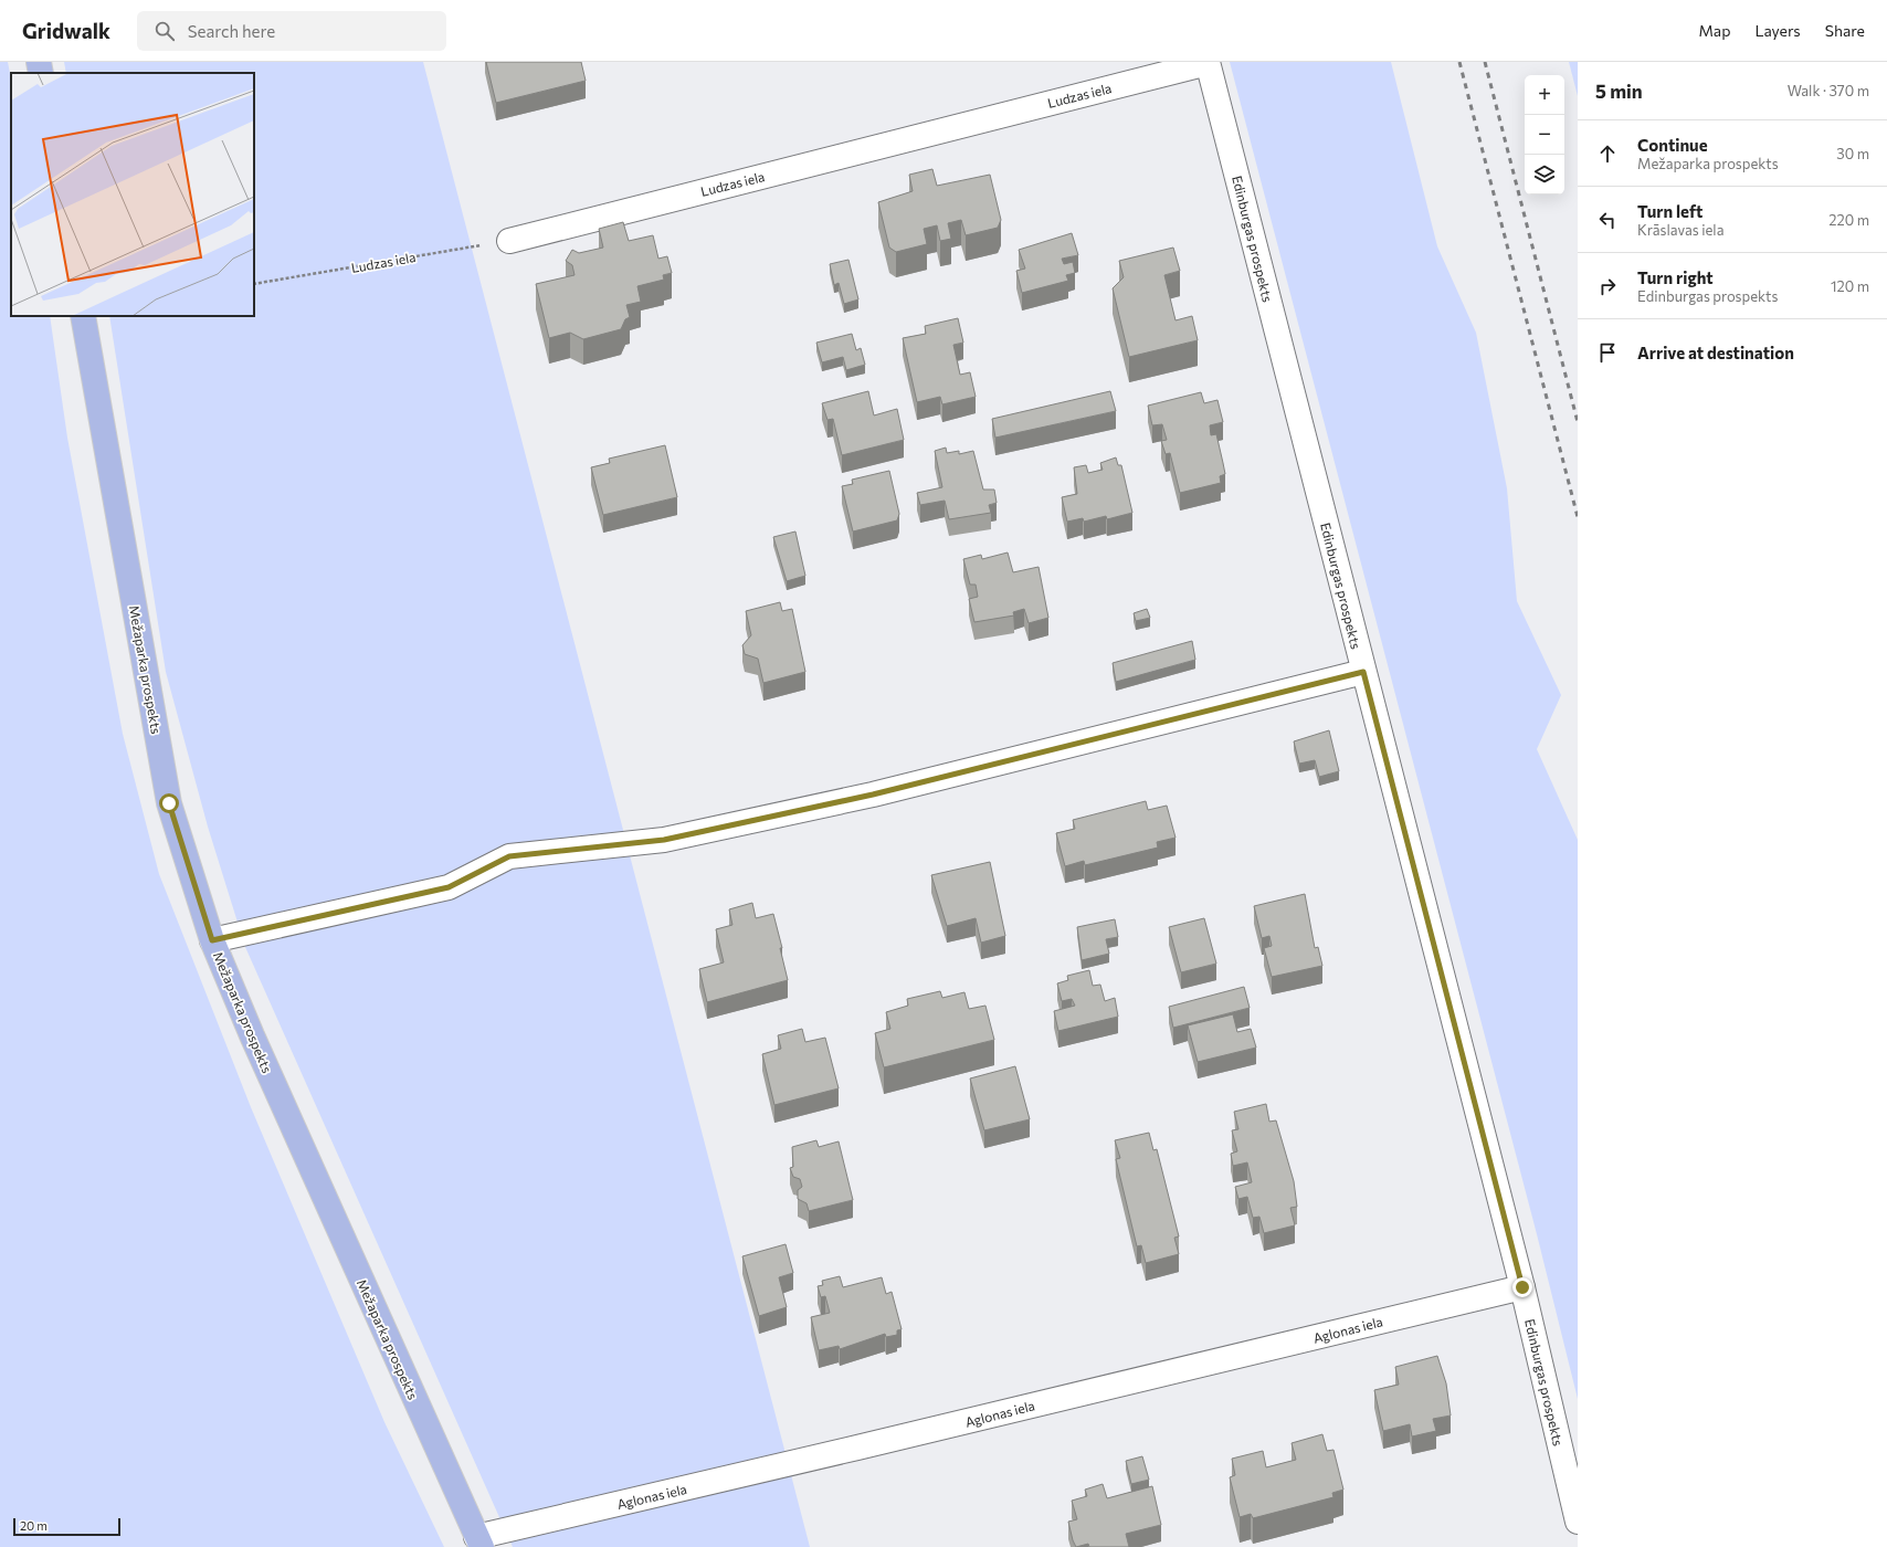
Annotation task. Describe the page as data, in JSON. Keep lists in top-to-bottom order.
{
  "streets": {
    "main road": ["Mežaparka prospekts"],
    "street": ["Ludzas iela", "Edinburgas prospekts", "Aglonas iela"]
  },
  "crossings": [
    ["Ludzas iela", "Edinburgas prospekts"],
    ["Edinburgas prospekts", "Aglonas iela"],
    ["Mežaparka prospekts", "Aglonas iela"]
  ],
  "scale_bar": "20 m",
  "page": {
    "header": "Gridwalk",
    "search": "Search here",
    "nav": ["Map", "Layers", "Share"],
    "heading": ["5 min", "Walk · 370 m"],
    "map_buttons": ["+", "−"],
    "list": [
      ["Continue", "Mežaparka prospekts", "30 m"],
      ["Turn left", "Krāslavas iela", "220 m"],
      ["Turn right", "Edinburgas prospekts", "120 m"],
      "Arrive at destination"
    ],
    "scale": "20 m"
  }
}
